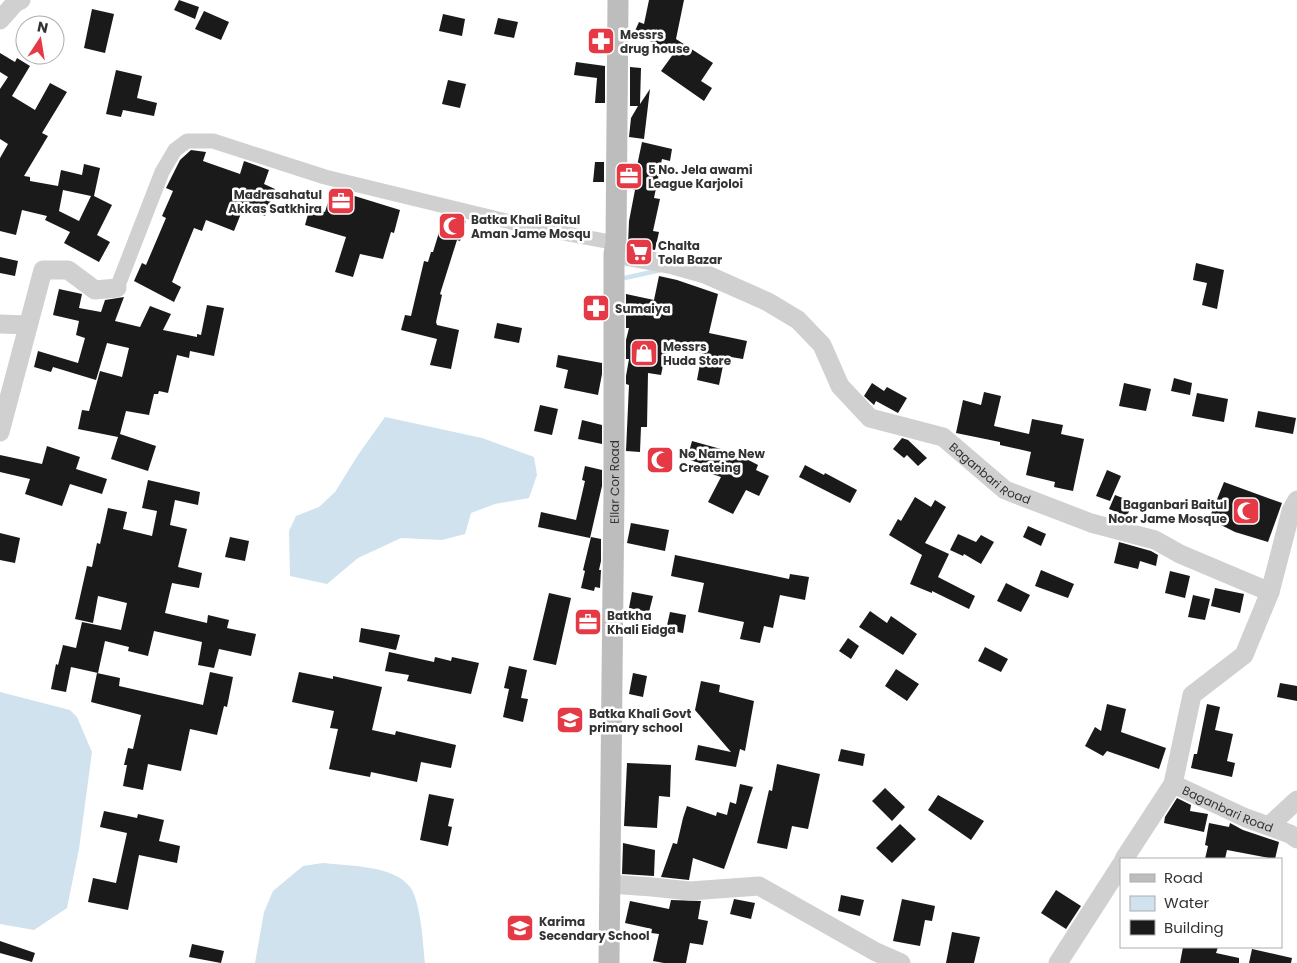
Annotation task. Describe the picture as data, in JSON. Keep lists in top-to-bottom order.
{
  "streets": {
    "main road": ["Ellar Cor Road"],
    "street": ["Baganbari Road"]
  },
  "crossings": [
    ["Baganbari Road", "Ellar Cor Road"]
  ],
  "places": {
    "pharmacy": ["Messrs drug house", "Sumaiya"],
    "office": ["5 No. Jela awami League Karjoloi", "Madrasahatul Akkas Satkhira", "Batkha Khali Eidga"],
    "mosque": ["Batka Khali Baitul Aman Jame Mosqu", "No Name New Createing", "Baganbari Baitul Noor Jame Mosque"],
    "supermarket": ["Chalta Tola Bazar"],
    "shop": ["Messrs Huda Store"],
    "school or university": ["Batka Khali Govt primary school", "Karima Secendary School"]
  },
  "legend": ["Road", "Water", "Building"],
  "north": "top"
}
